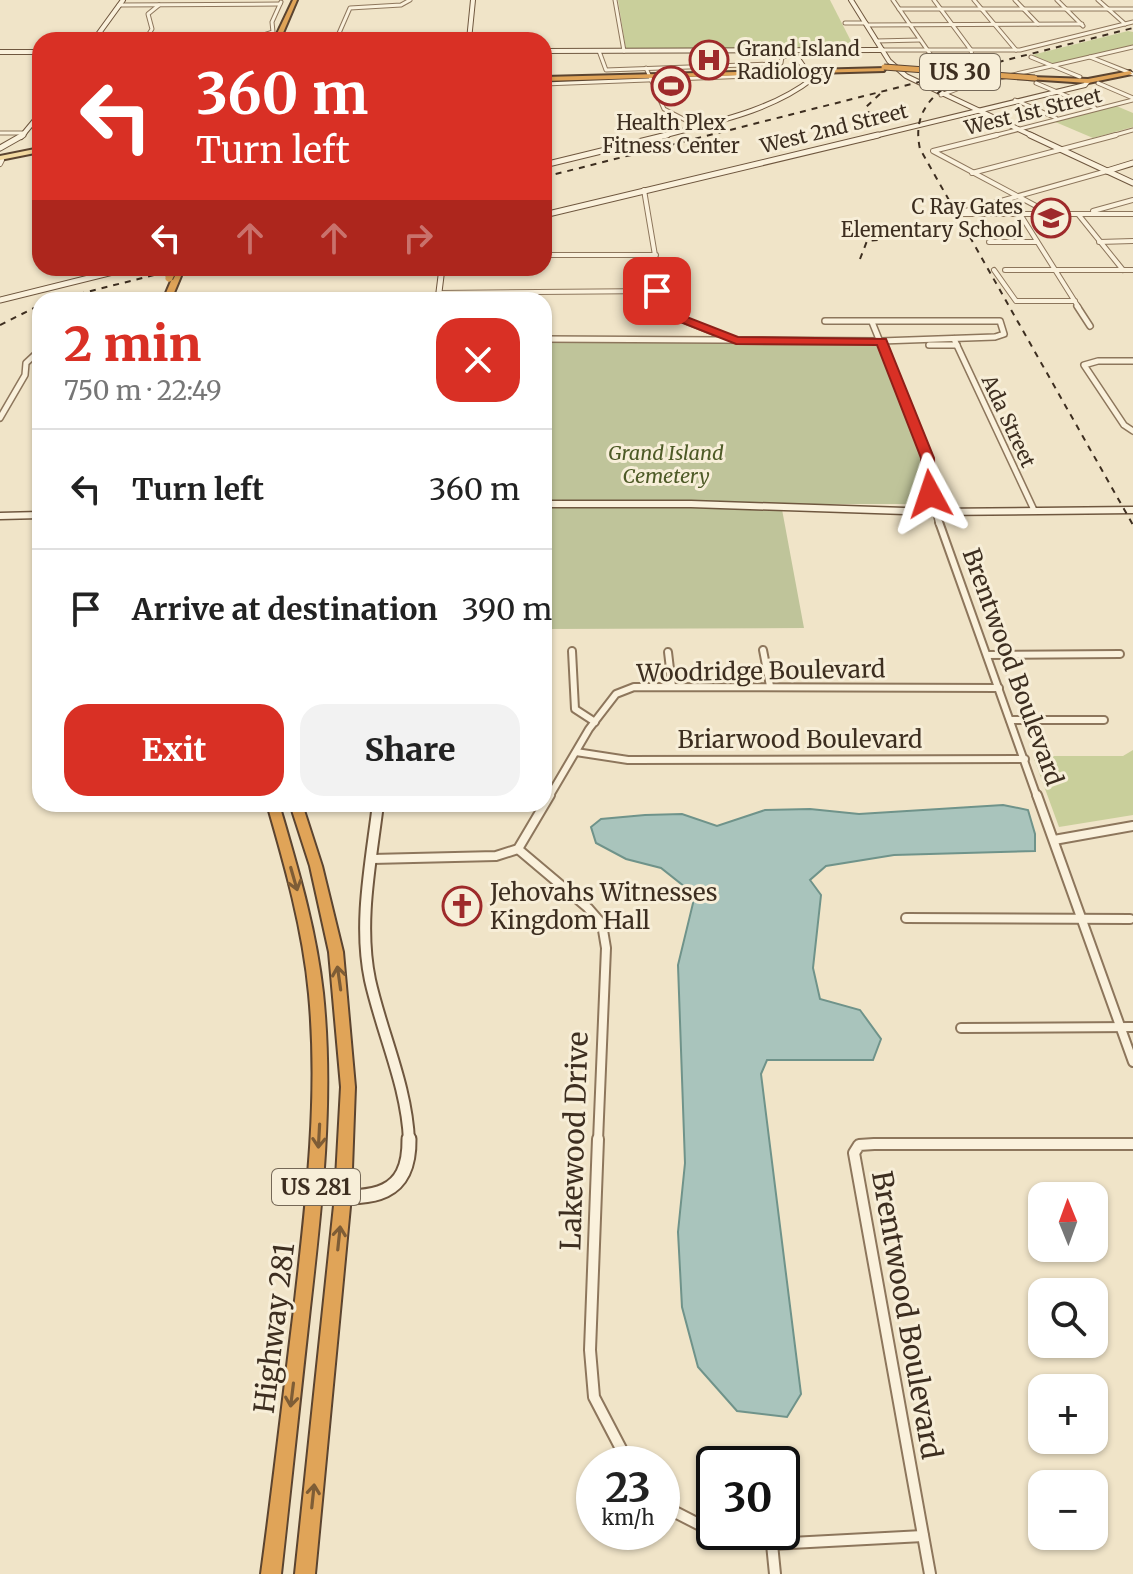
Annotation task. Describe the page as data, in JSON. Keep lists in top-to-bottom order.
{
  "streets": {
    "highway": [
      "US 30",
      "West 2nd Street",
      "US 281",
      "Highway 281"
    ],
    "street": [
      "West 1st Street",
      "Ada Street",
      "Brentwood Boulevard",
      "Woodridge Boulevard",
      "Briarwood Boulevard",
      "Lakewood Drive"
    ]
  },
  "crossings": [
    ["US 30", "West 2nd Street"],
    ["Brentwood Boulevard", "Woodridge Boulevard"],
    ["Brentwood Boulevard", "Briarwood Boulevard"],
    ["Woodridge Boulevard", "Briarwood Boulevard"],
    ["Woodridge Boulevard", "Lakewood Drive"]
  ],
  "parks": ["Grand Island Cemetery"],
  "places": {
    "hospital": ["Grand Island Radiology"],
    "sports": ["Health Plex Fitness Center"],
    "school or university": ["C Ray Gates Elementary School"],
    "church": ["Jehovahs Witnesses Kingdom Hall"]
  },
  "north": "top",
  "page": {
    "turn": ["360 m", "Turn left"],
    "heading": ["2 min", "750 m · 22:49"],
    "list": [
      {
        "name": "Turn left",
        "value": "360 m"
      },
      {
        "name": "Arrive at destination",
        "value": "390 m"
      }
    ],
    "buttons": ["Exit", "Share"],
    "map_buttons": ["+", "−"],
    "speed": "23 km/h",
    "limit": "30"
  }
}
